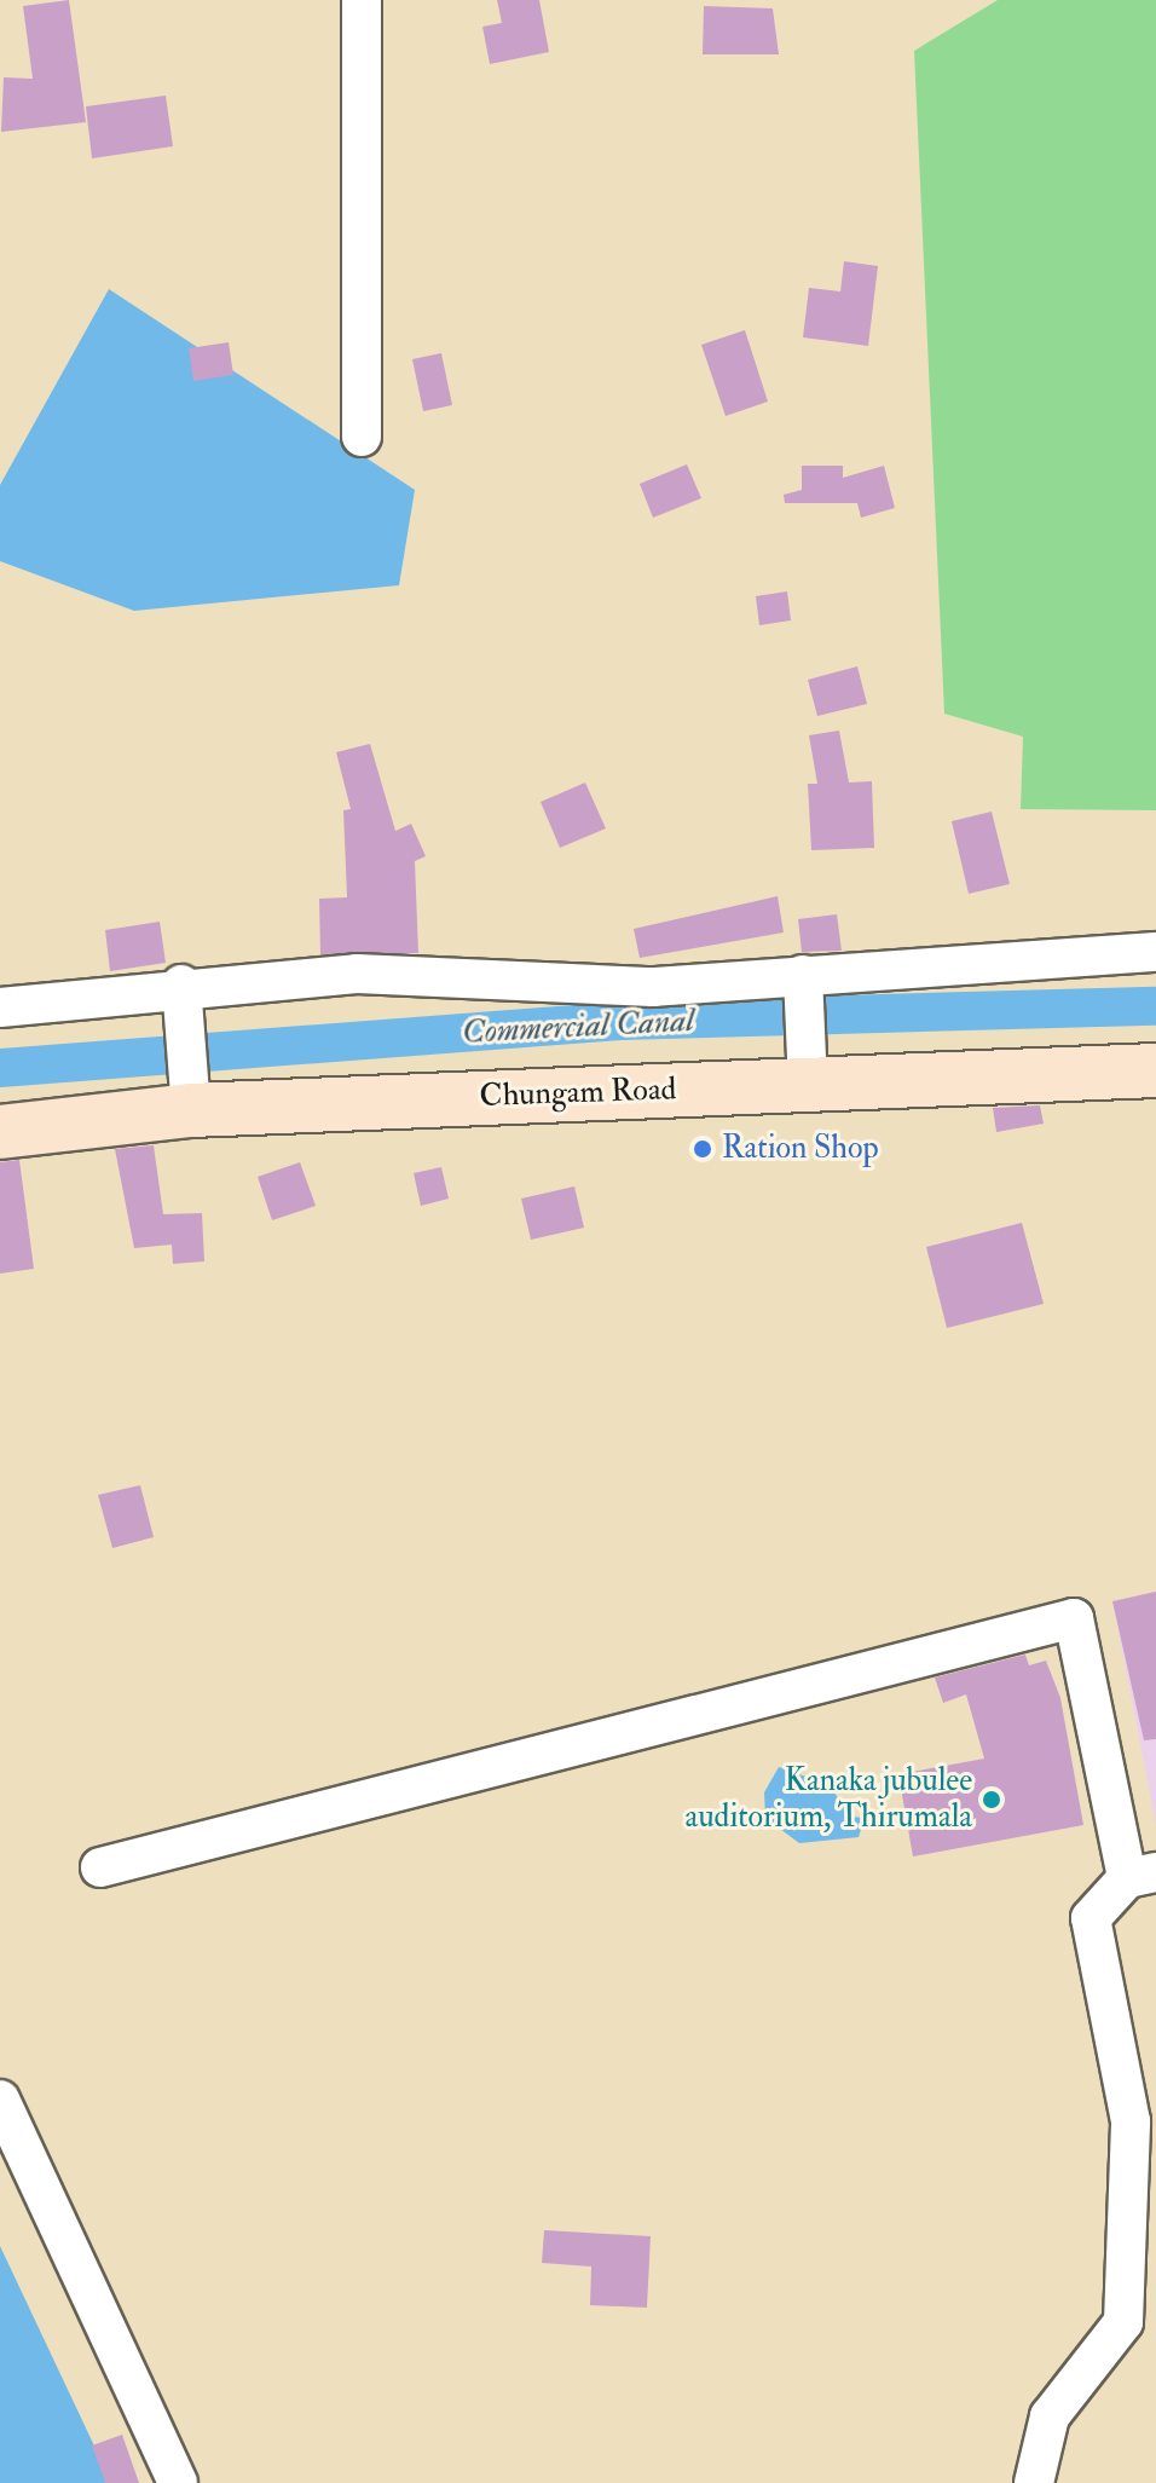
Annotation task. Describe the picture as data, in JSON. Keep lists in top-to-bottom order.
{
  "streets": {
    "main road": ["Chungam Road"]
  },
  "water": ["Commercial Canal"],
  "places": ["Ration Shop", "Kanaka jubulee auditorium, Thirumala"]
}
